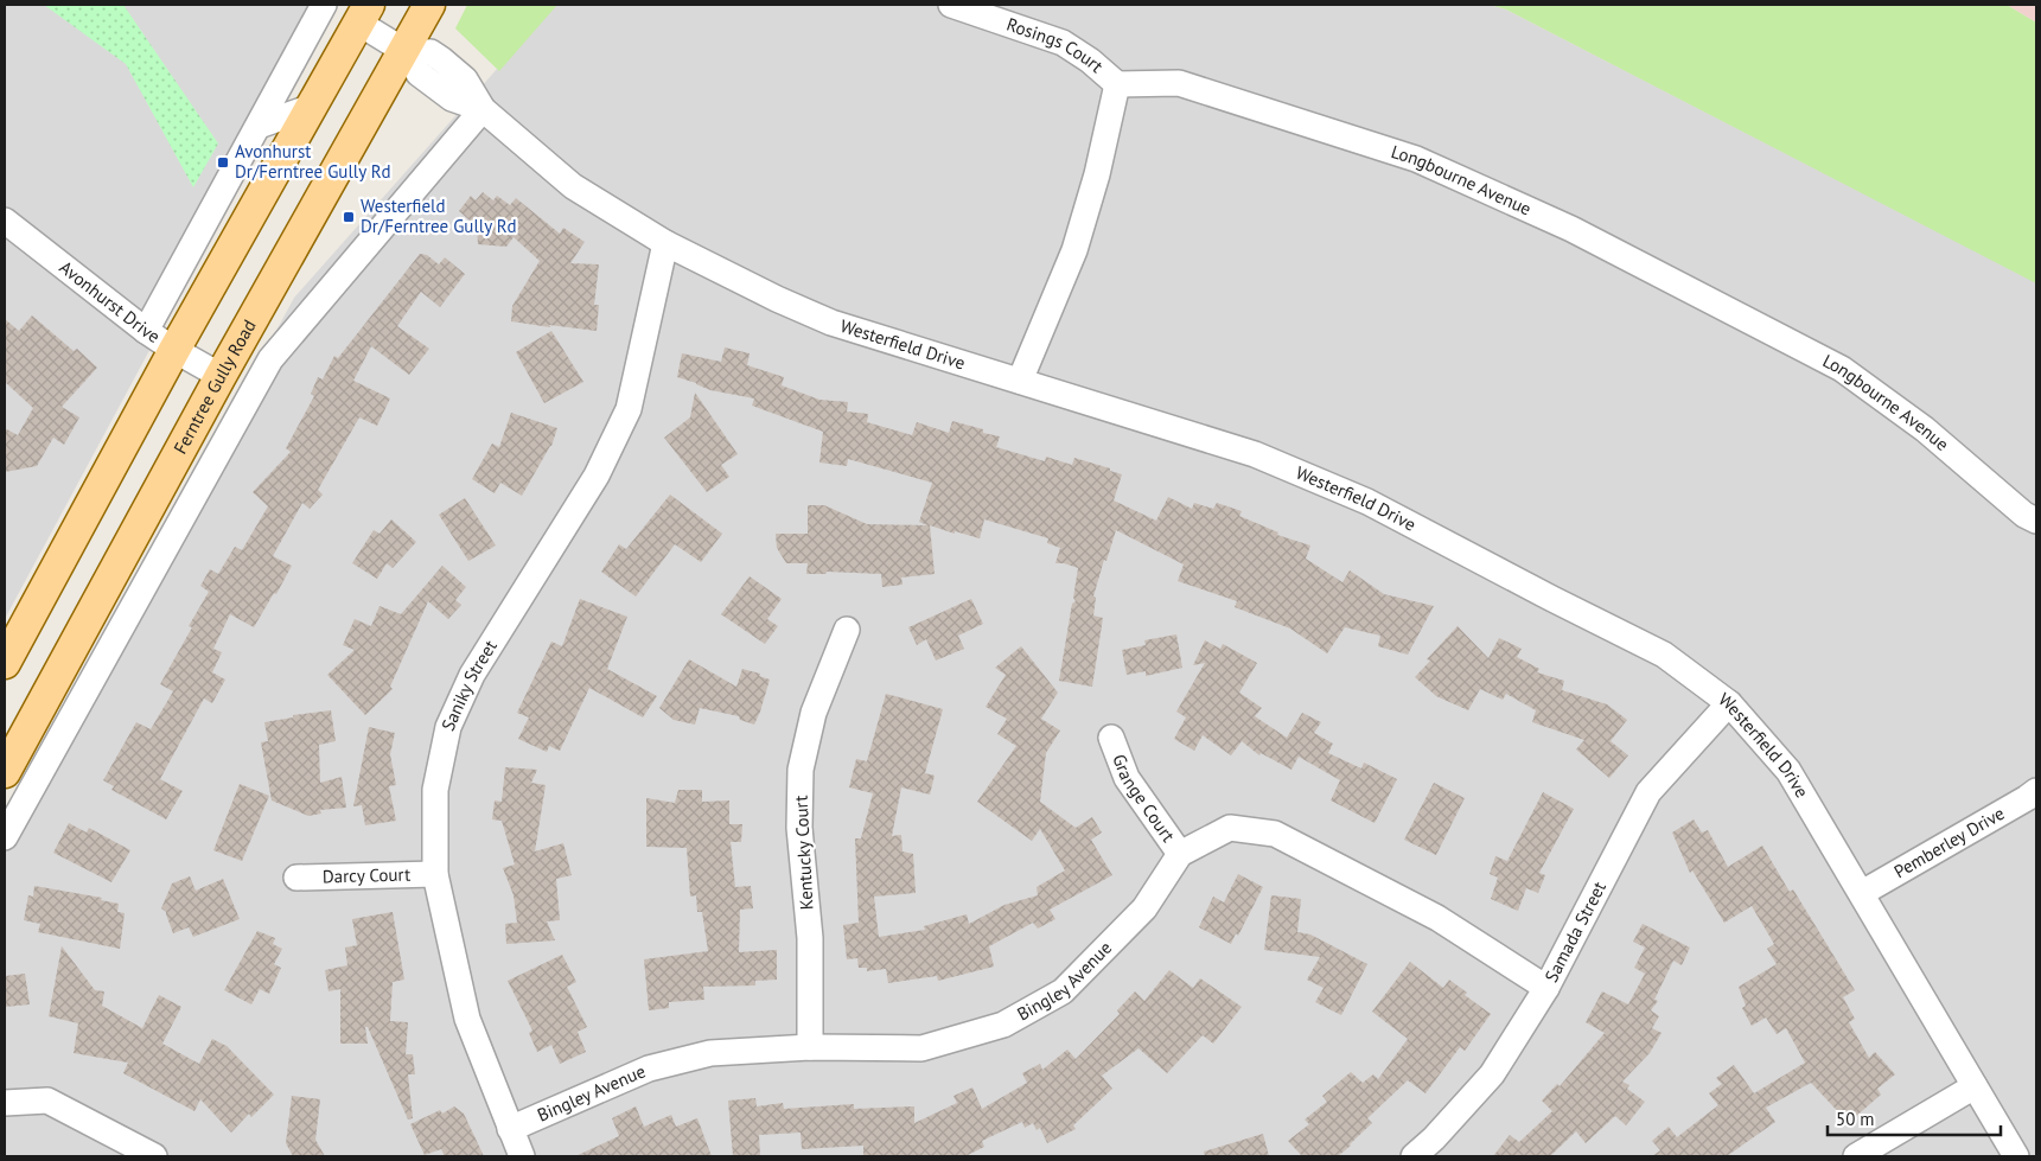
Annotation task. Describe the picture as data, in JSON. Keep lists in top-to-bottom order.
{
  "streets": {
    "main road": ["Ferntree Gully Road"],
    "street": [
      "Rosings Court",
      "Longbourne Avenue",
      "Avonhurst Drive",
      "Westerfield Drive",
      "Saniky Street",
      "Grange Court",
      "Pemberley Drive",
      "Kentucky Court",
      "Darcy Court",
      "Samada Street",
      "Bingley Avenue"
    ]
  },
  "crossings": [
    ["Rosings Court", "Longbourne Avenue"],
    ["Avonhurst Drive", "Ferntree Gully Road"],
    ["Westerfield Drive", "Ferntree Gully Road"],
    ["Westerfield Drive", "Saniky Street"],
    ["Westerfield Drive", "Pemberley Drive"],
    ["Westerfield Drive", "Samada Street"],
    ["Saniky Street", "Darcy Court"],
    ["Saniky Street", "Bingley Avenue"],
    ["Grange Court", "Bingley Avenue"],
    ["Kentucky Court", "Bingley Avenue"],
    ["Samada Street", "Bingley Avenue"]
  ],
  "places": {
    "transit": ["Avonhurst Dr/Ferntree Gully Rd", "Westerfield Dr/Ferntree Gully Rd"]
  },
  "scale_bar": "50 m"
}
